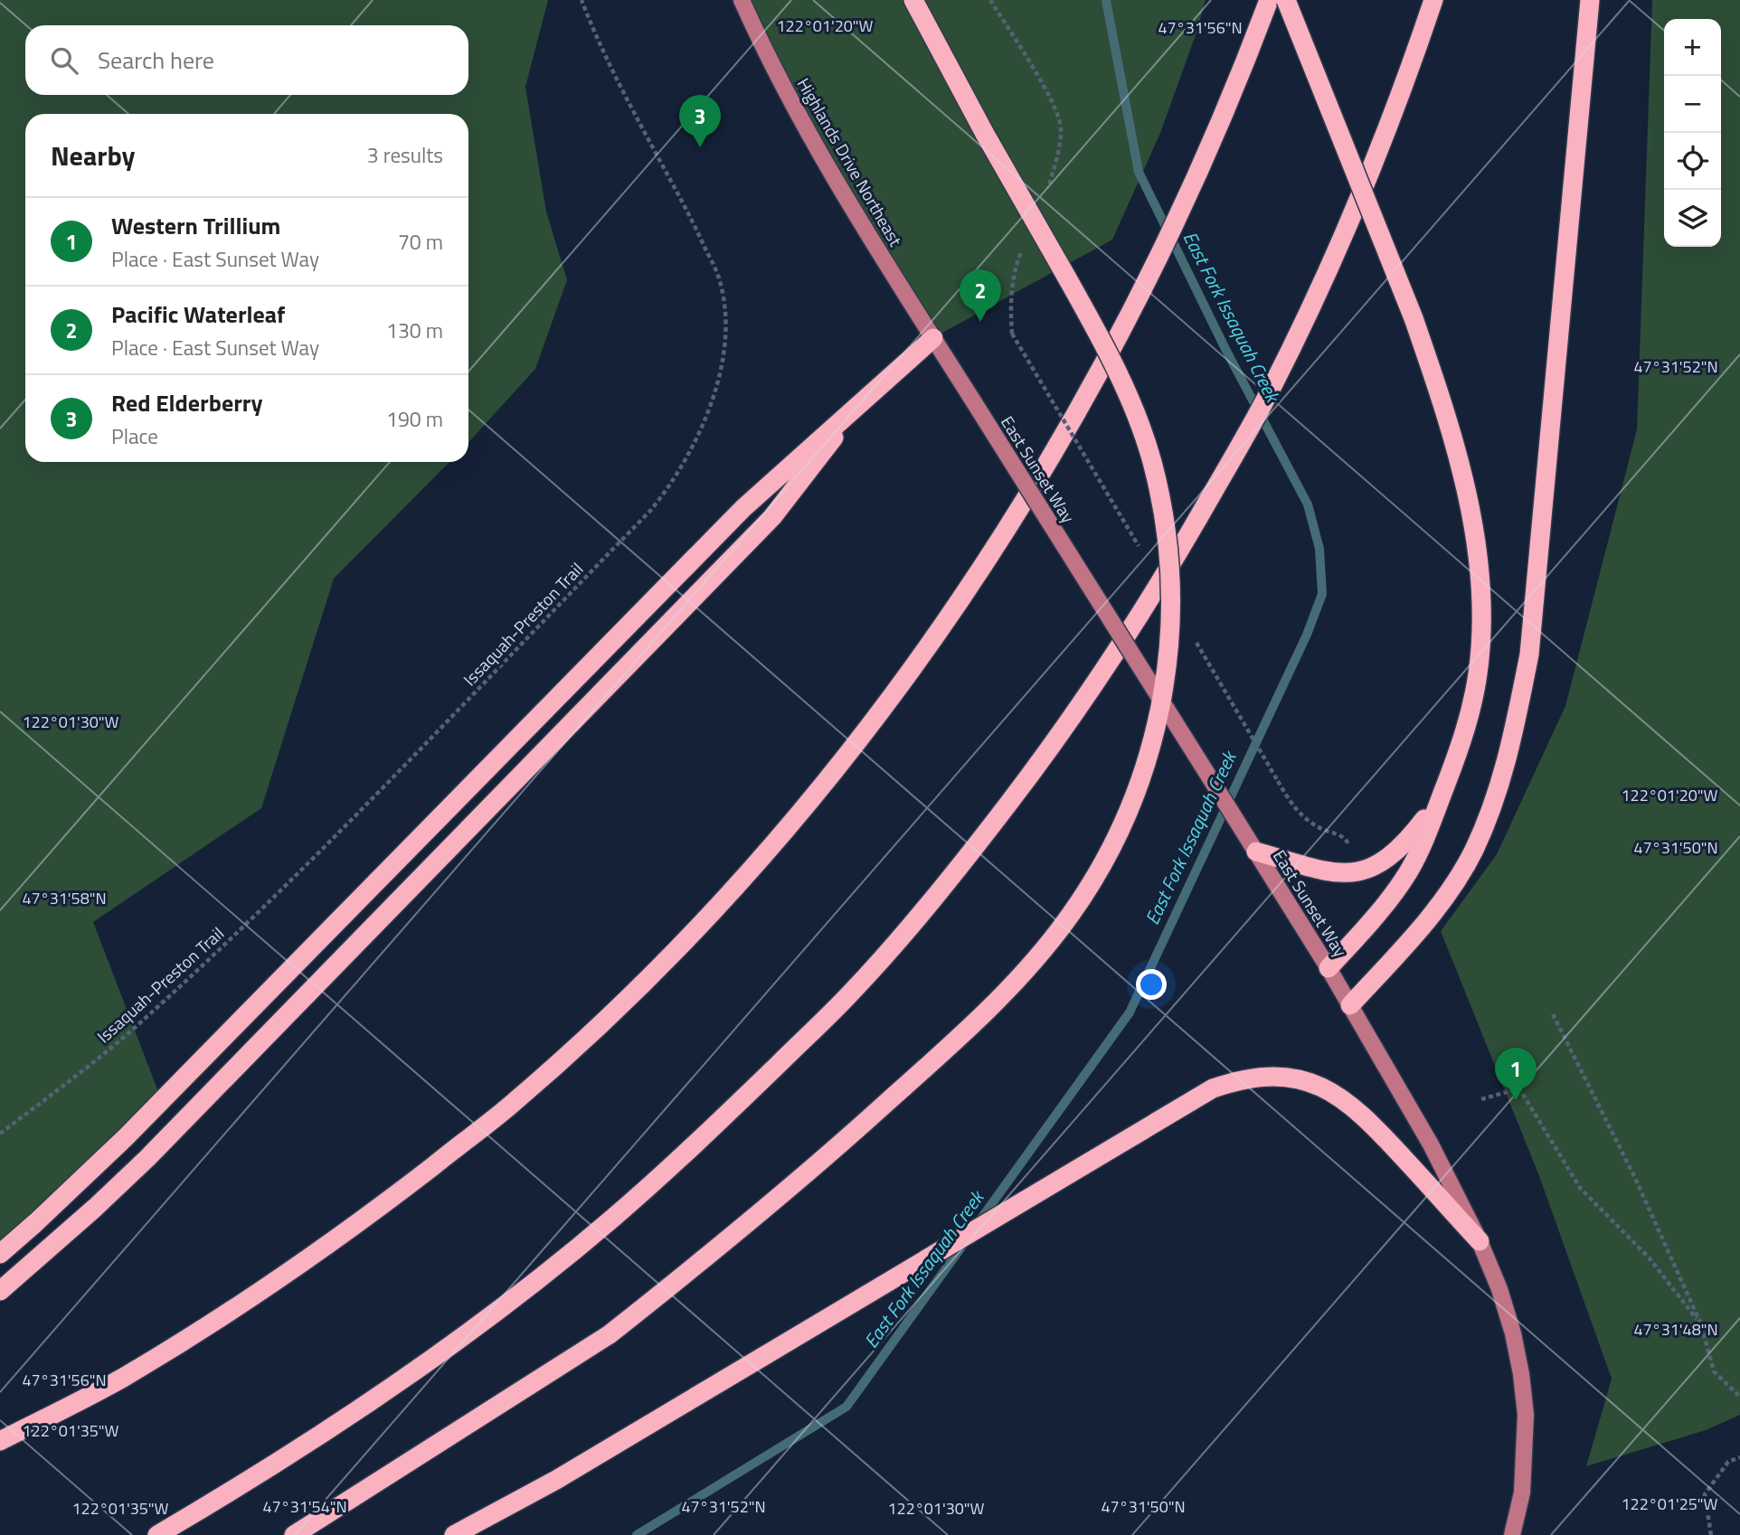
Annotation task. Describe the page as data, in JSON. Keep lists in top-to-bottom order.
{
  "streets": {
    "main road": ["Highlands Drive Northeast", "East Sunset Way"],
    "path": ["Issaquah-Preston Trail"]
  },
  "crossings": [
    ["Highlands Drive Northeast", "East Sunset Way"]
  ],
  "water": ["East Fork Issaquah Creek"],
  "page": {
    "map_buttons": ["+", "−"],
    "search": "Search here",
    "pins": ["3", "2", "1"],
    "heading": ["Nearby", "3 results"],
    "list": [
      {
        "mark": "1",
        "name": "Western Trillium",
        "note": "Place · East Sunset Way",
        "value": "70 m"
      },
      {
        "mark": "2",
        "name": "Pacific Waterleaf",
        "note": "Place · East Sunset Way",
        "value": "130 m"
      },
      {
        "mark": "3",
        "name": "Red Elderberry",
        "note": "Place",
        "value": "190 m"
      }
    ]
  },
  "coordinates": [
    "122°01'20\"W",
    "47°31'56\"N",
    "47°31'52\"N",
    "122°01'30\"W",
    "47°31'50\"N",
    "47°31'58\"N",
    "47°31'48\"N",
    "122°01'35\"W",
    "122°01'25\"W",
    "47°31'54\"N"
  ]
}
